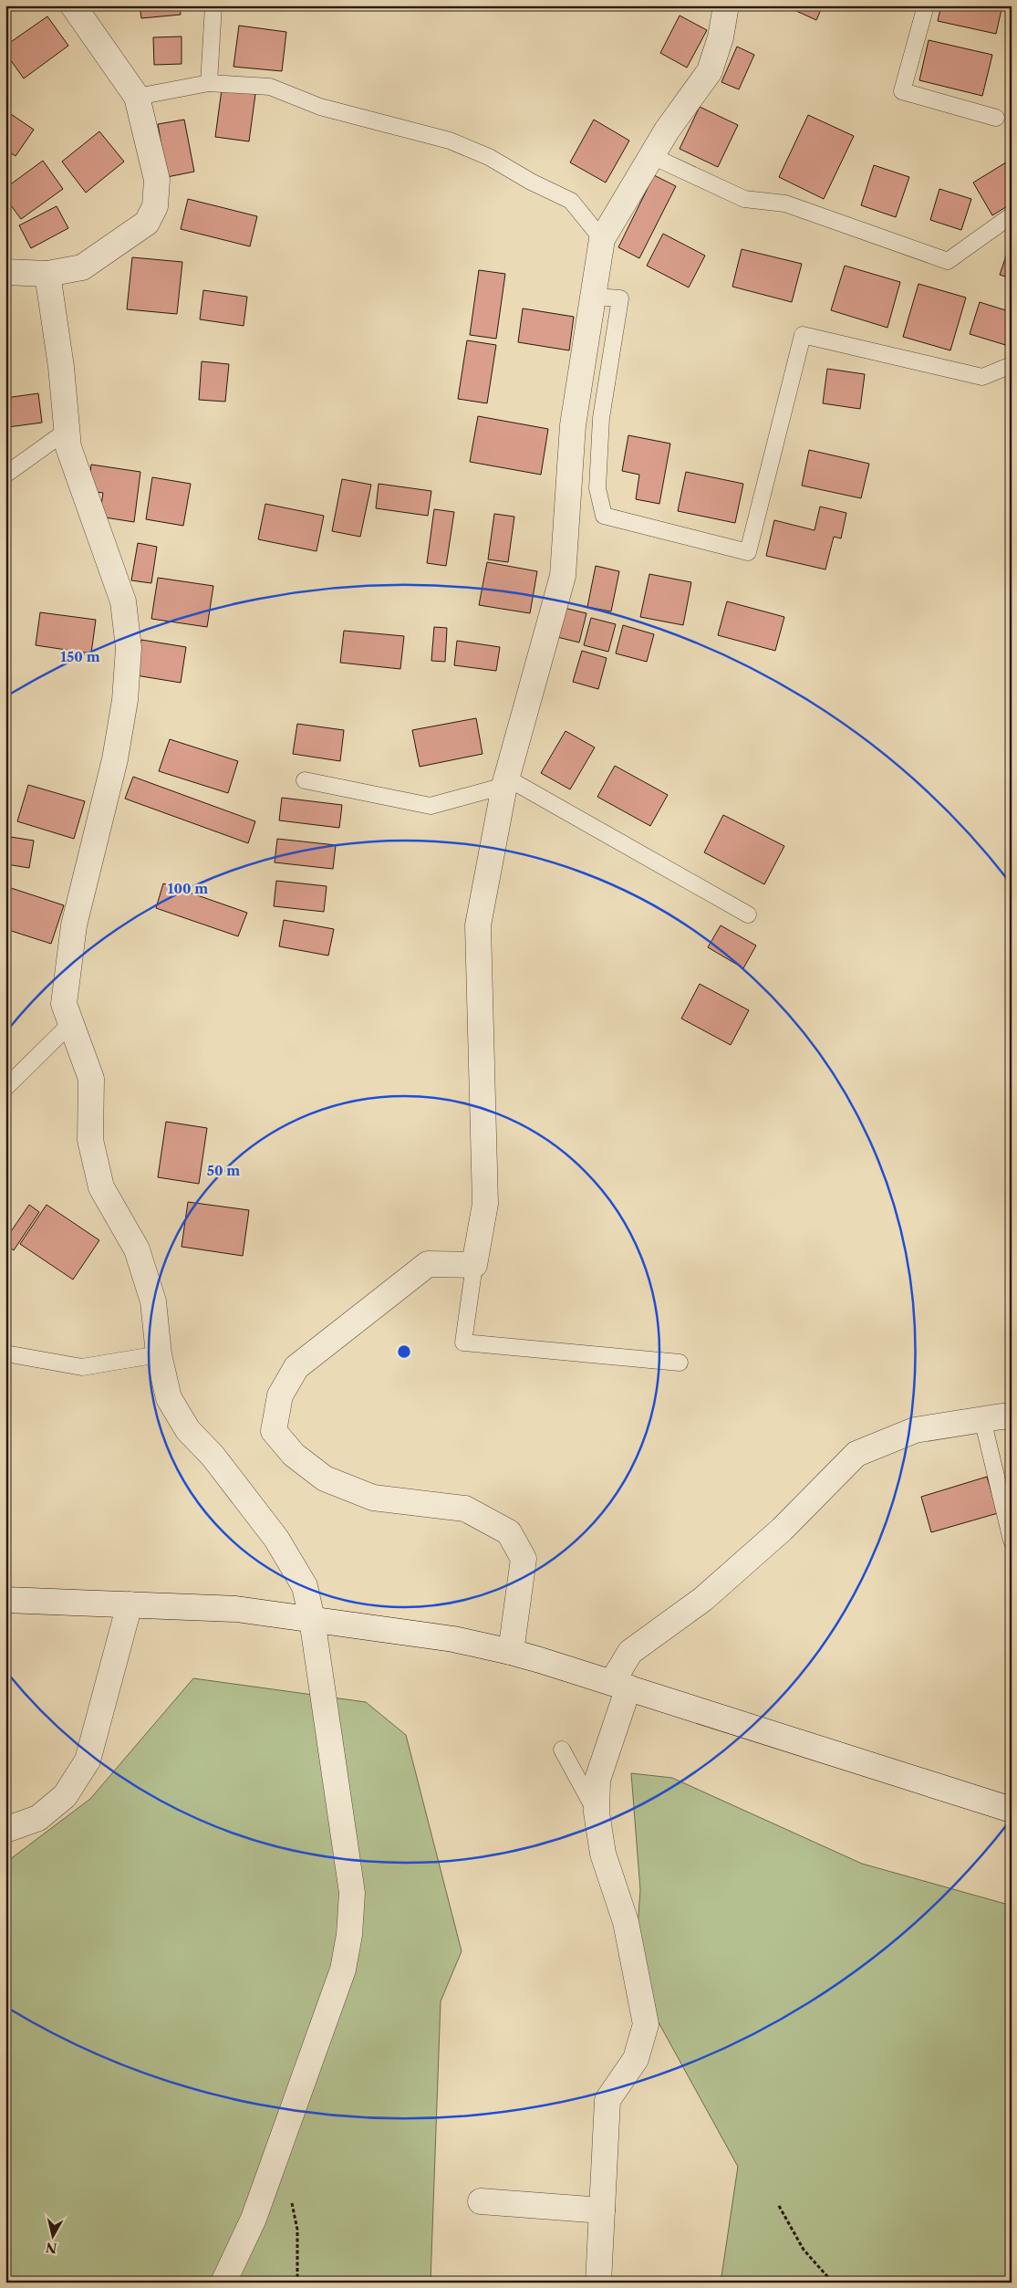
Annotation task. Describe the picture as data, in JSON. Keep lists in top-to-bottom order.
{
  "north": "bottom",
  "rings": ["150 m", "100 m", "50 m"]
}
